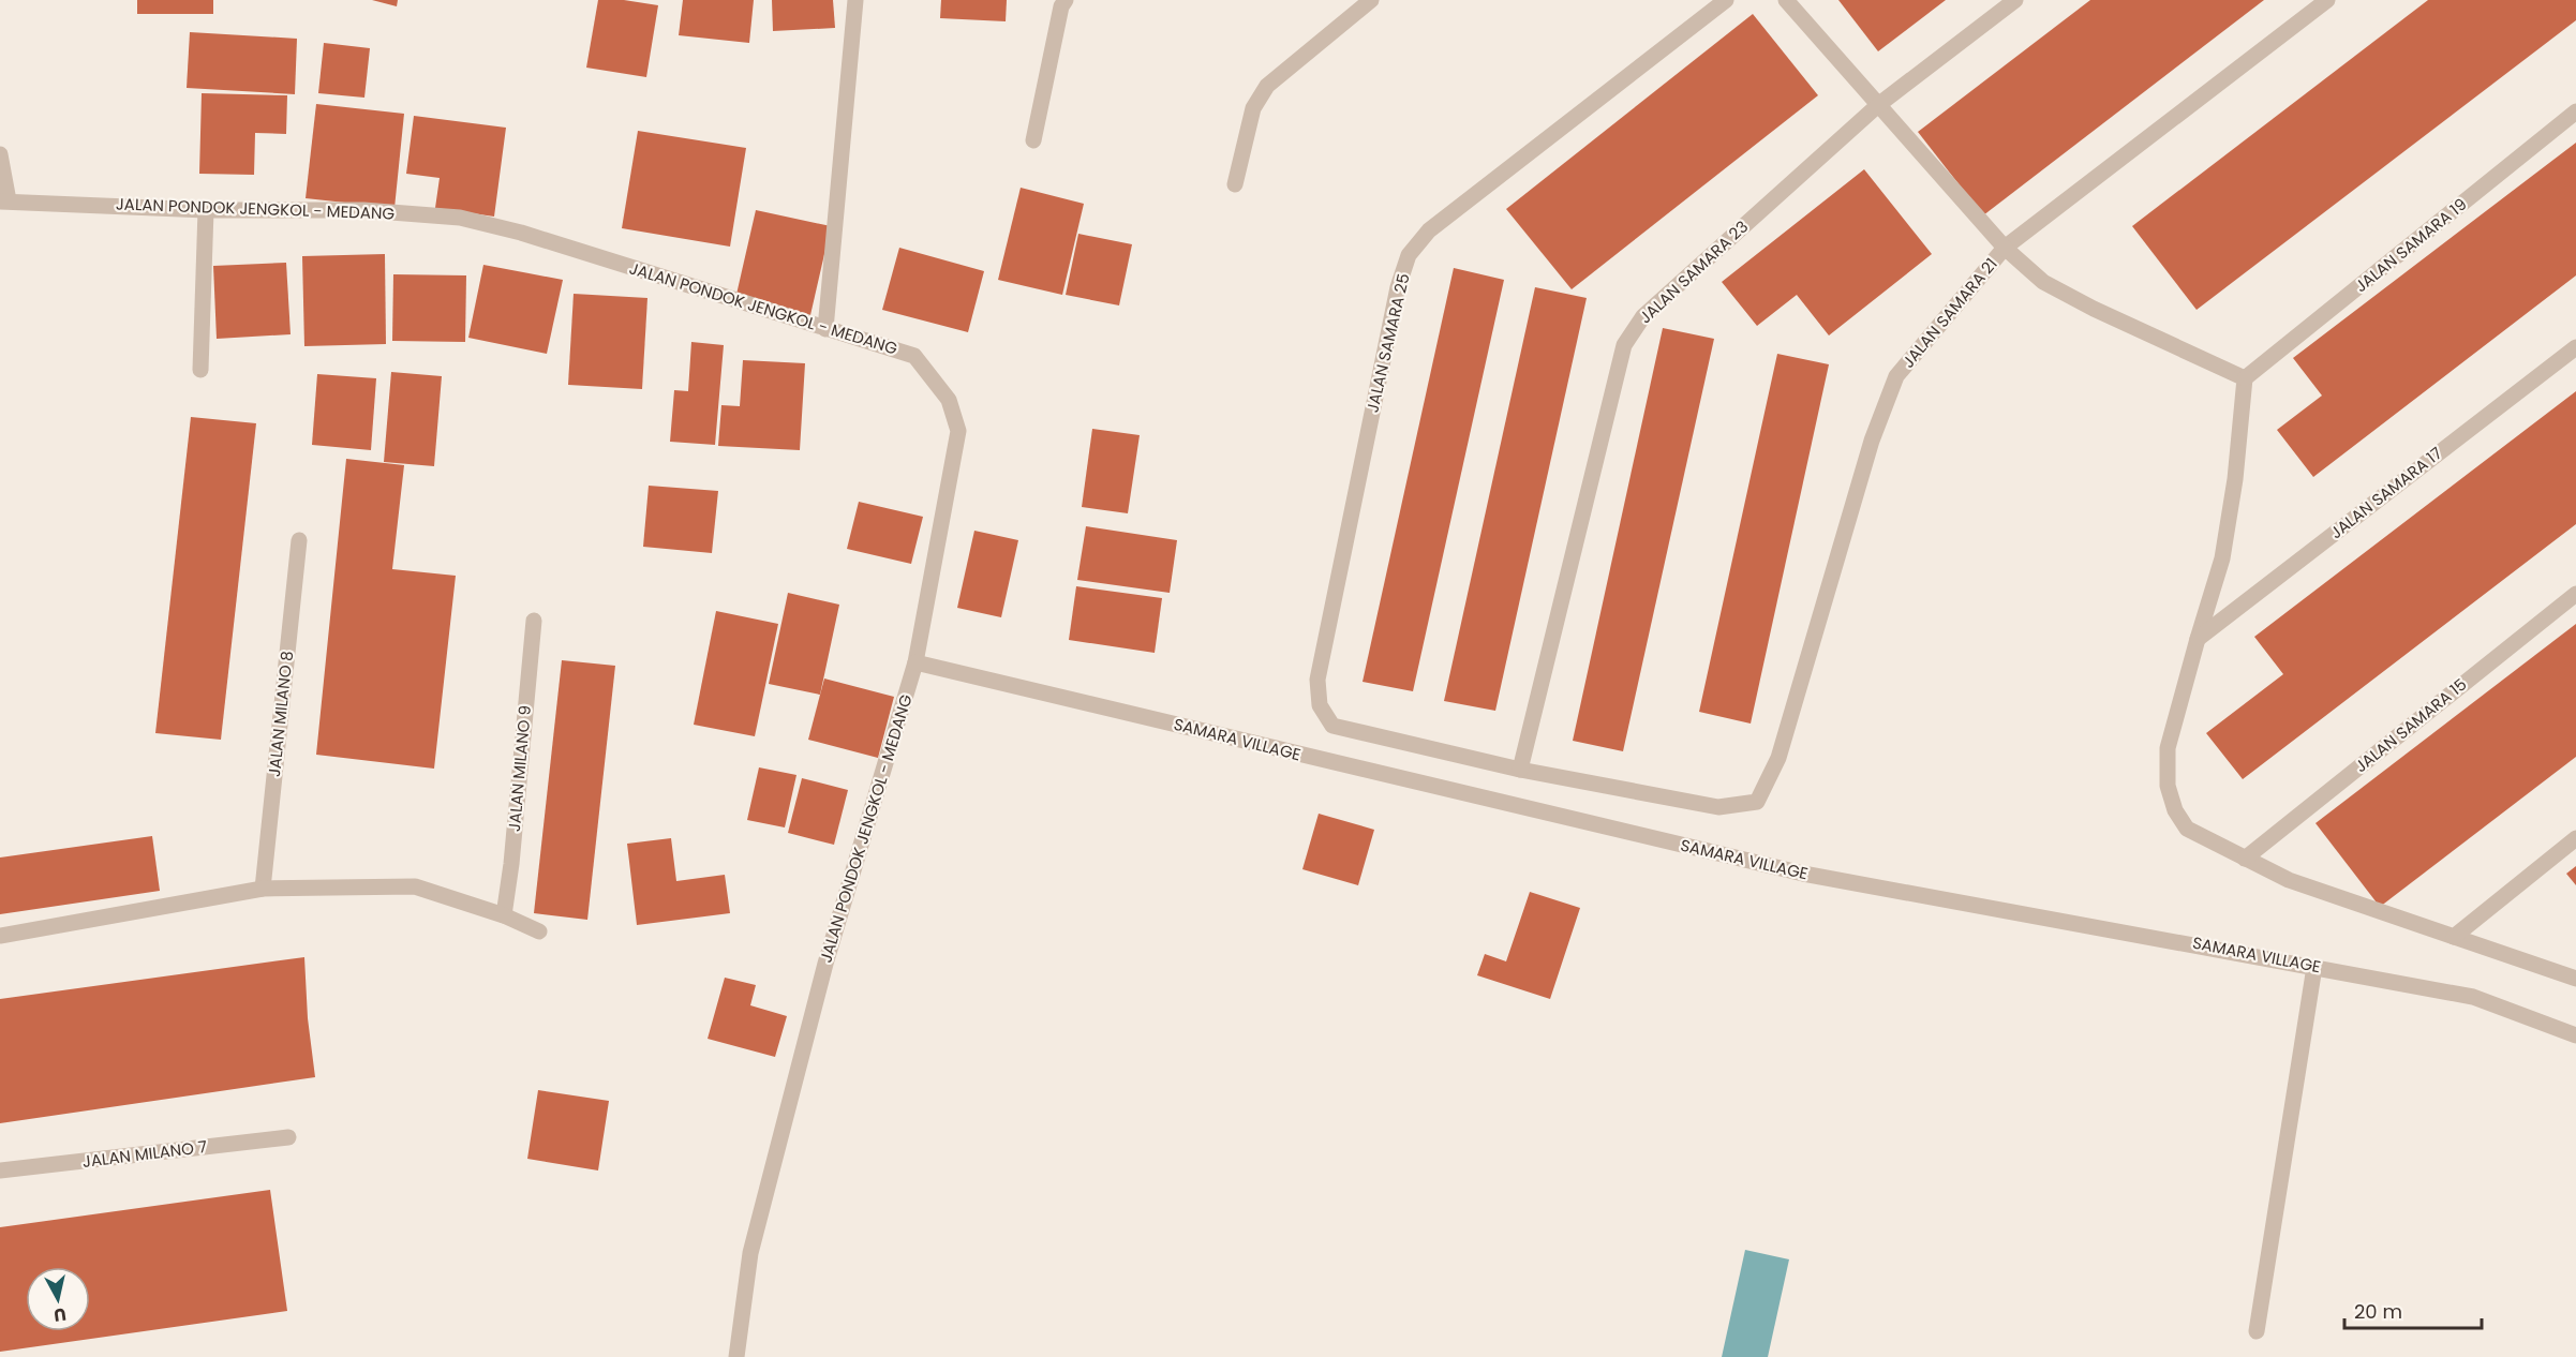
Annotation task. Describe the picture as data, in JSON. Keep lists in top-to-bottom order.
{
  "streets": {
    "street": [
      "JALAN PONDOK JENGKOL - MEDANG",
      "JALAN SAMARA 19",
      "JALAN SAMARA 23",
      "JALAN SAMARA 21",
      "JALAN SAMARA 25",
      "JALAN SAMARA 17",
      "JALAN MILANO 8",
      "JALAN SAMARA 15",
      "SAMARA VILLAGE",
      "JALAN MILANO 9",
      "JALAN MILANO 7"
    ]
  },
  "crossings": [
    ["JALAN PONDOK JENGKOL - MEDANG", "SAMARA VILLAGE"],
    ["JALAN SAMARA 23", "JALAN SAMARA 21"],
    ["JALAN SAMARA 23", "JALAN SAMARA 25"],
    ["JALAN SAMARA 21", "JALAN SAMARA 25"]
  ],
  "scale_bar": "20 m",
  "north": "bottom"
}
